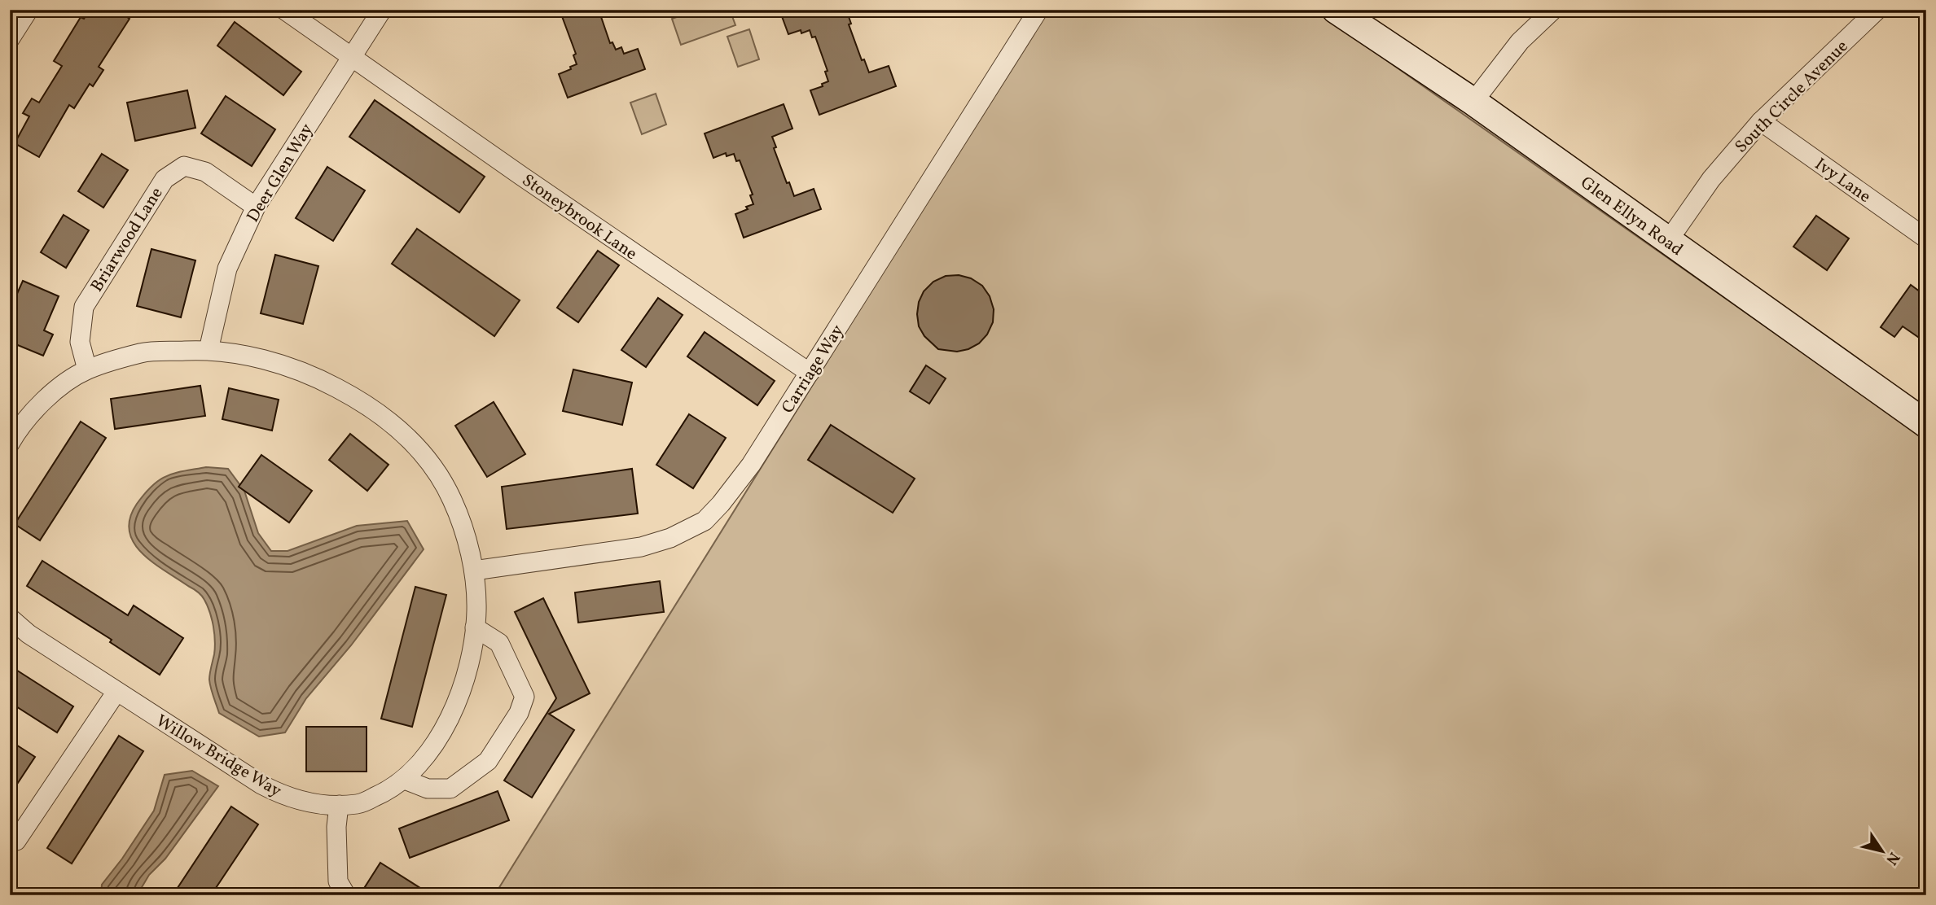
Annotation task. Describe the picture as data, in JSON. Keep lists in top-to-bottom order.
{
  "streets": {
    "street": [
      "South Circle Avenue",
      "Deer Glen Way",
      "Ivy Lane",
      "Glen Ellyn Road",
      "Stoneybrook Lane",
      "Briarwood Lane",
      "Carriage Way",
      "Willow Bridge Way"
    ]
  },
  "crossings": [
    ["South Circle Avenue", "Ivy Lane"],
    ["South Circle Avenue", "Glen Ellyn Road"],
    ["Deer Glen Way", "Stoneybrook Lane"],
    ["Deer Glen Way", "Briarwood Lane"],
    ["Deer Glen Way", "Willow Bridge Way"],
    ["Stoneybrook Lane", "Carriage Way"],
    ["Briarwood Lane", "Willow Bridge Way"],
    ["Carriage Way", "Willow Bridge Way"]
  ],
  "north": "bottom right"
}
